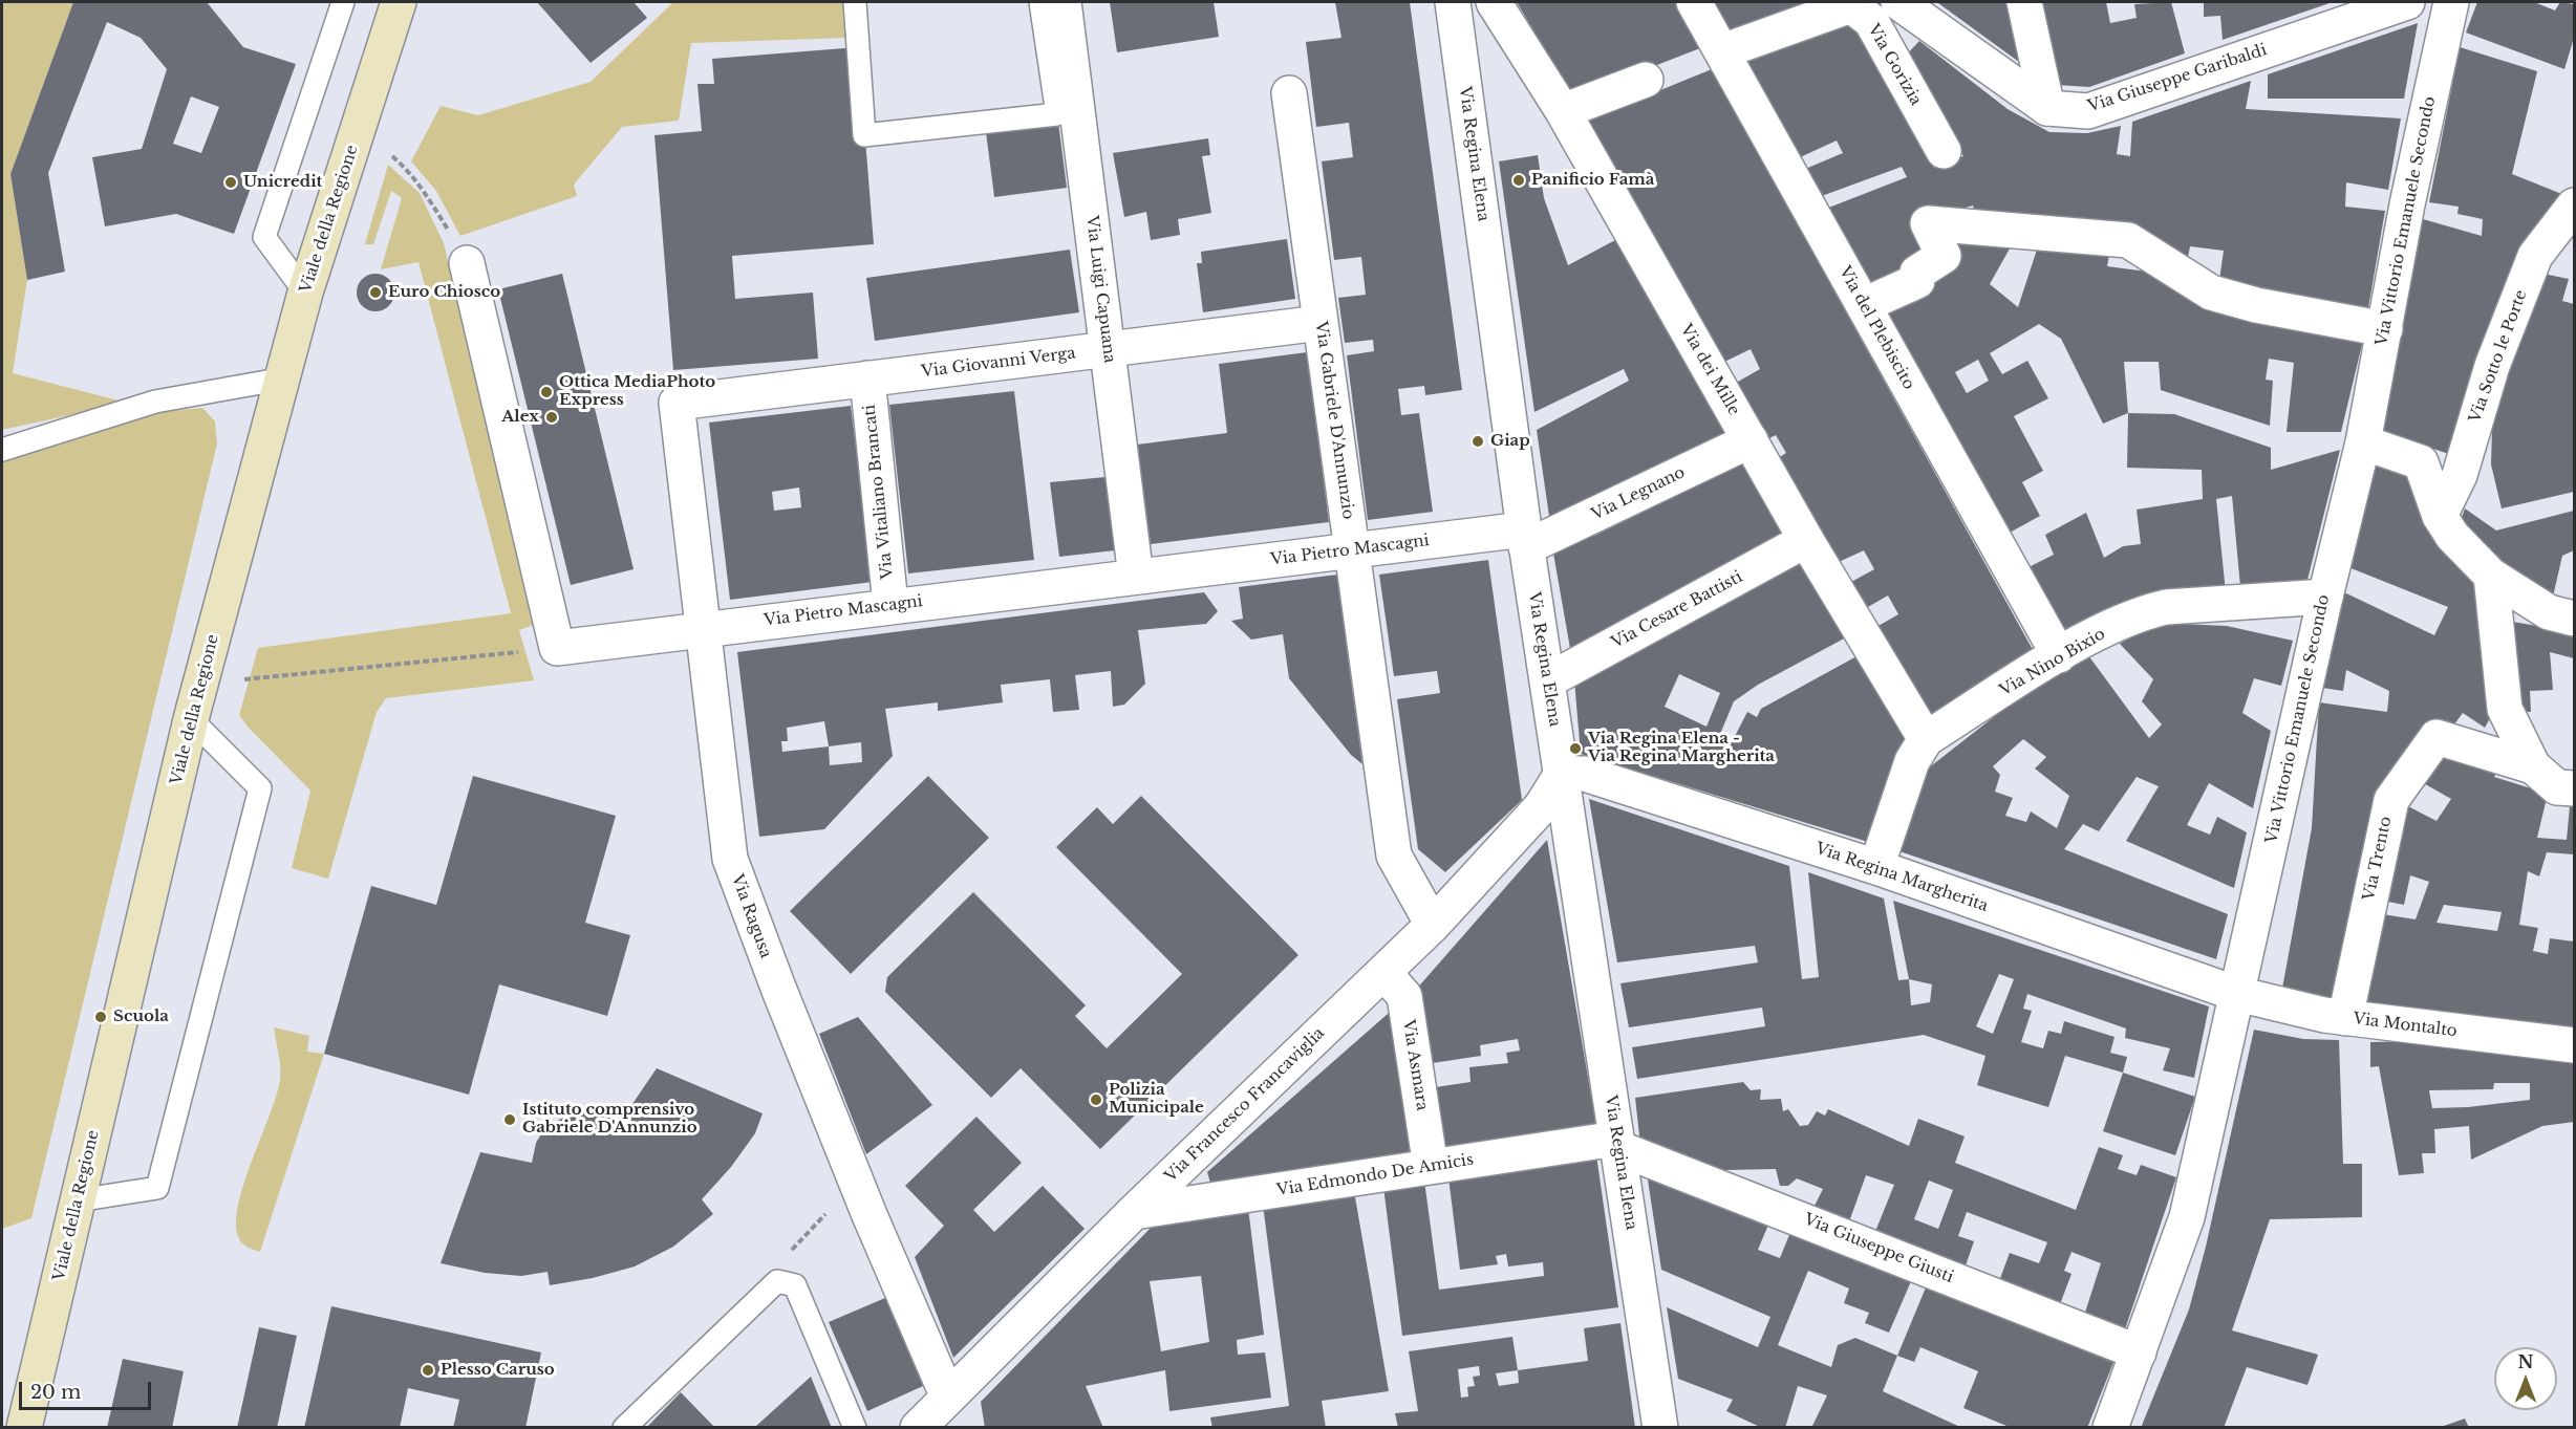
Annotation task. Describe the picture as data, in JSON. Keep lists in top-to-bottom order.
{
  "streets": {
    "main road": ["Viale della Regione"],
    "street": [
      "Via Gorizia",
      "Via Giuseppe Garibaldi",
      "Via Regina Elena",
      "Via Vittorio Emanuele Secondo",
      "Via Luigi Capuana",
      "Via del Plebiscito",
      "Via Sotto le Porte",
      "Via Giovanni Verga",
      "Via dei Mille",
      "Via Gabriele D'Annunzio",
      "Via Vitaliano Brancati",
      "Via Legnano",
      "Via Pietro Mascagni",
      "Via Cesare Battisti",
      "Via Nino Bixio",
      "Via Trento",
      "Via Regina Margherita",
      "Via Ragusa",
      "Via Montalto",
      "Via Asmara",
      "Via Francesco Francaviglia",
      "Via Edmondo De Amicis",
      "Via Giuseppe Giusti"
    ]
  },
  "crossings": [
    ["Via Gorizia", "Via del Plebiscito"],
    ["Via Regina Elena", "Via Legnano"],
    ["Via Regina Elena", "Via Pietro Mascagni"],
    ["Via Regina Elena", "Via Cesare Battisti"],
    ["Via Regina Elena", "Via Regina Margherita"],
    ["Via Regina Elena", "Via Francesco Francaviglia"],
    ["Via Regina Elena", "Via Edmondo De Amicis"],
    ["Via Regina Elena", "Via Giuseppe Giusti"],
    ["Via Vittorio Emanuele Secondo", "Via Nino Bixio"],
    ["Via Vittorio Emanuele Secondo", "Via Regina Margherita"],
    ["Via Vittorio Emanuele Secondo", "Via Montalto"],
    ["Via Vittorio Emanuele Secondo", "Via Giuseppe Giusti"],
    ["Via Luigi Capuana", "Via Giovanni Verga"],
    ["Via Luigi Capuana", "Via Pietro Mascagni"],
    ["Via del Plebiscito", "Via Nino Bixio"],
    ["Via Giovanni Verga", "Via Gabriele D'Annunzio"],
    ["Via Giovanni Verga", "Via Vitaliano Brancati"],
    ["Via Giovanni Verga", "Via Ragusa"],
    ["Via dei Mille", "Via Legnano"],
    ["Via dei Mille", "Via Cesare Battisti"],
    ["Via dei Mille", "Via Nino Bixio"],
    ["Via Gabriele D'Annunzio", "Via Pietro Mascagni"],
    ["Via Gabriele D'Annunzio", "Via Francesco Francaviglia"],
    ["Via Vitaliano Brancati", "Via Pietro Mascagni"],
    ["Via Legnano", "Via Pietro Mascagni"],
    ["Via Pietro Mascagni", "Via Ragusa"],
    ["Via Nino Bixio", "Via Regina Margherita"],
    ["Via Trento", "Via Montalto"],
    ["Via Regina Margherita", "Via Montalto"],
    ["Via Regina Margherita", "Via Francesco Francaviglia"],
    ["Via Ragusa", "Via Francesco Francaviglia"],
    ["Via Asmara", "Via Francesco Francaviglia"],
    ["Via Asmara", "Via Edmondo De Amicis"],
    ["Via Francesco Francaviglia", "Via Edmondo De Amicis"],
    ["Via Edmondo De Amicis", "Via Giuseppe Giusti"]
  ],
  "places": [
    "Panificio Famà",
    "Unicredit",
    "Euro Chiosco",
    "Ottica MediaPhoto Express",
    "Alex",
    "Giap",
    "Via Regina Elena - Via Regina Margherita",
    "Scuola",
    "Polizia Municipale",
    "Istituto comprensivo Gabriele D'Annunzio",
    "Plesso Caruso"
  ],
  "scale_bar": "20 m",
  "north": "top"
}
